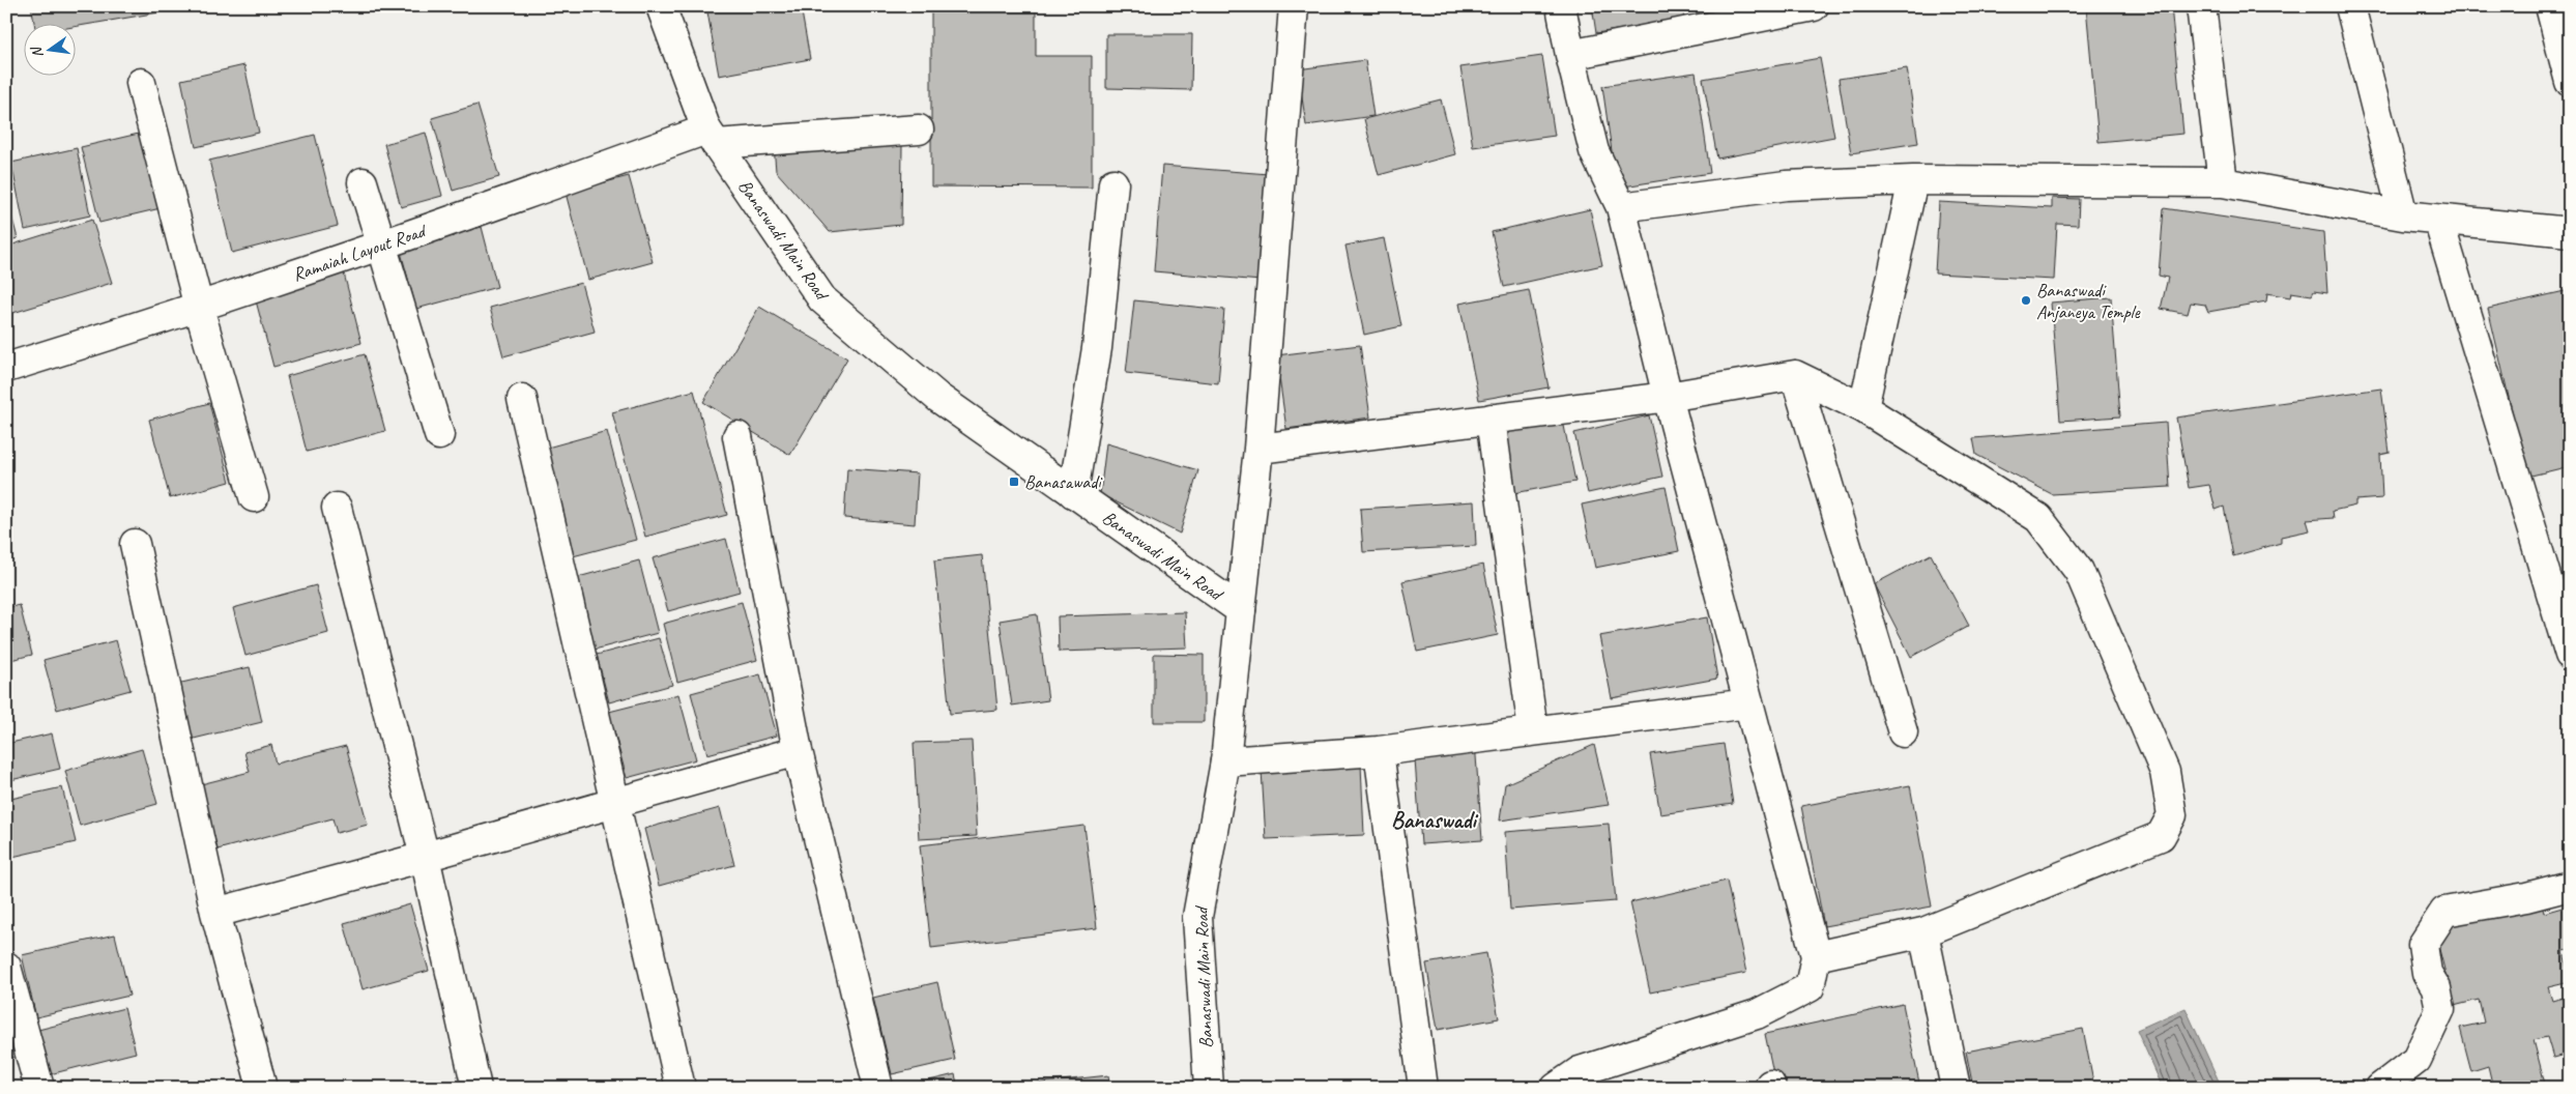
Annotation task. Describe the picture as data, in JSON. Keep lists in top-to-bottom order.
{
  "streets": {
    "street": ["Banaswadi Main Road", "Ramaiah Layout Road"]
  },
  "crossings": [
    ["Banaswadi Main Road", "Ramaiah Layout Road"]
  ],
  "districts": ["Banaswadi"],
  "places": {
    "other": ["Banaswadi Anjaneya Temple"],
    "transit": ["Banasawadi"]
  },
  "north": "left"
}
